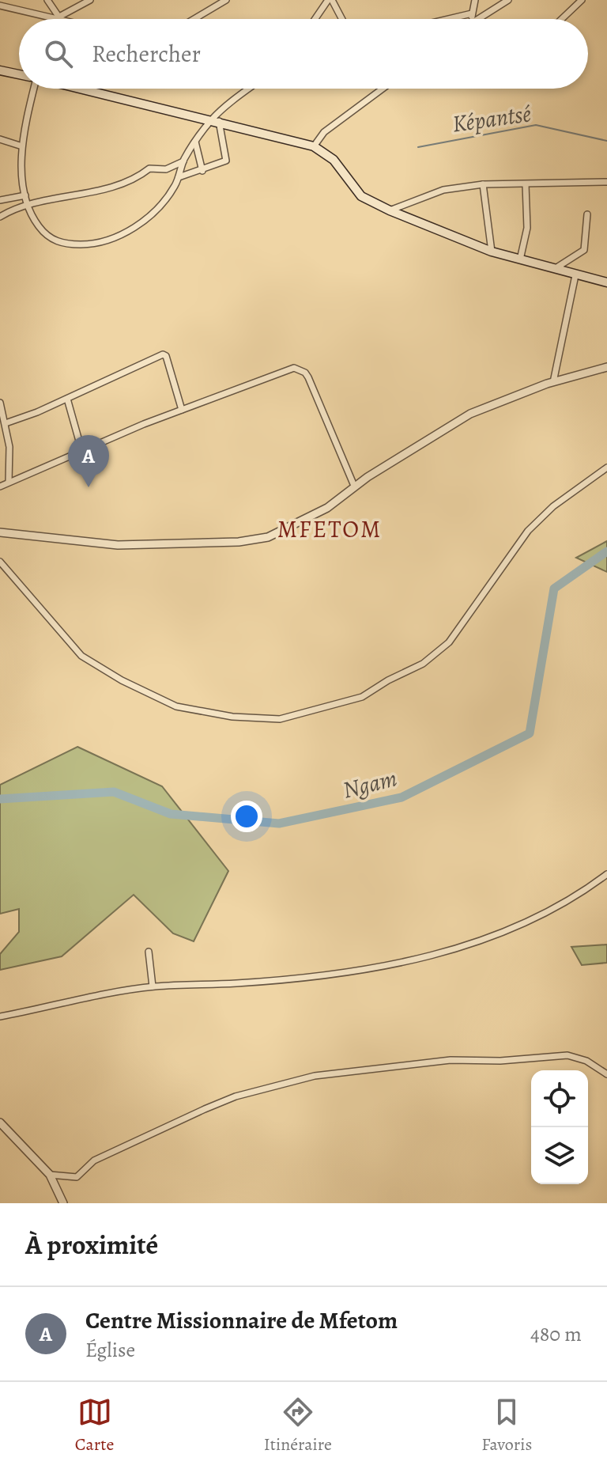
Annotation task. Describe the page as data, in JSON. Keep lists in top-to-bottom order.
{
  "districts": ["MFETOM"],
  "water": ["Képantsé", "Ngam"],
  "page": {
    "search": "Rechercher",
    "pins": "A",
    "heading": "À proximité",
    "list": [
      {
        "mark": "A",
        "name": "Centre Missionnaire de Mfetom",
        "note": "Église",
        "value": "480 m"
      }
    ],
    "nav": ["Carte", "Itinéraire", "Favoris"]
  }
}
